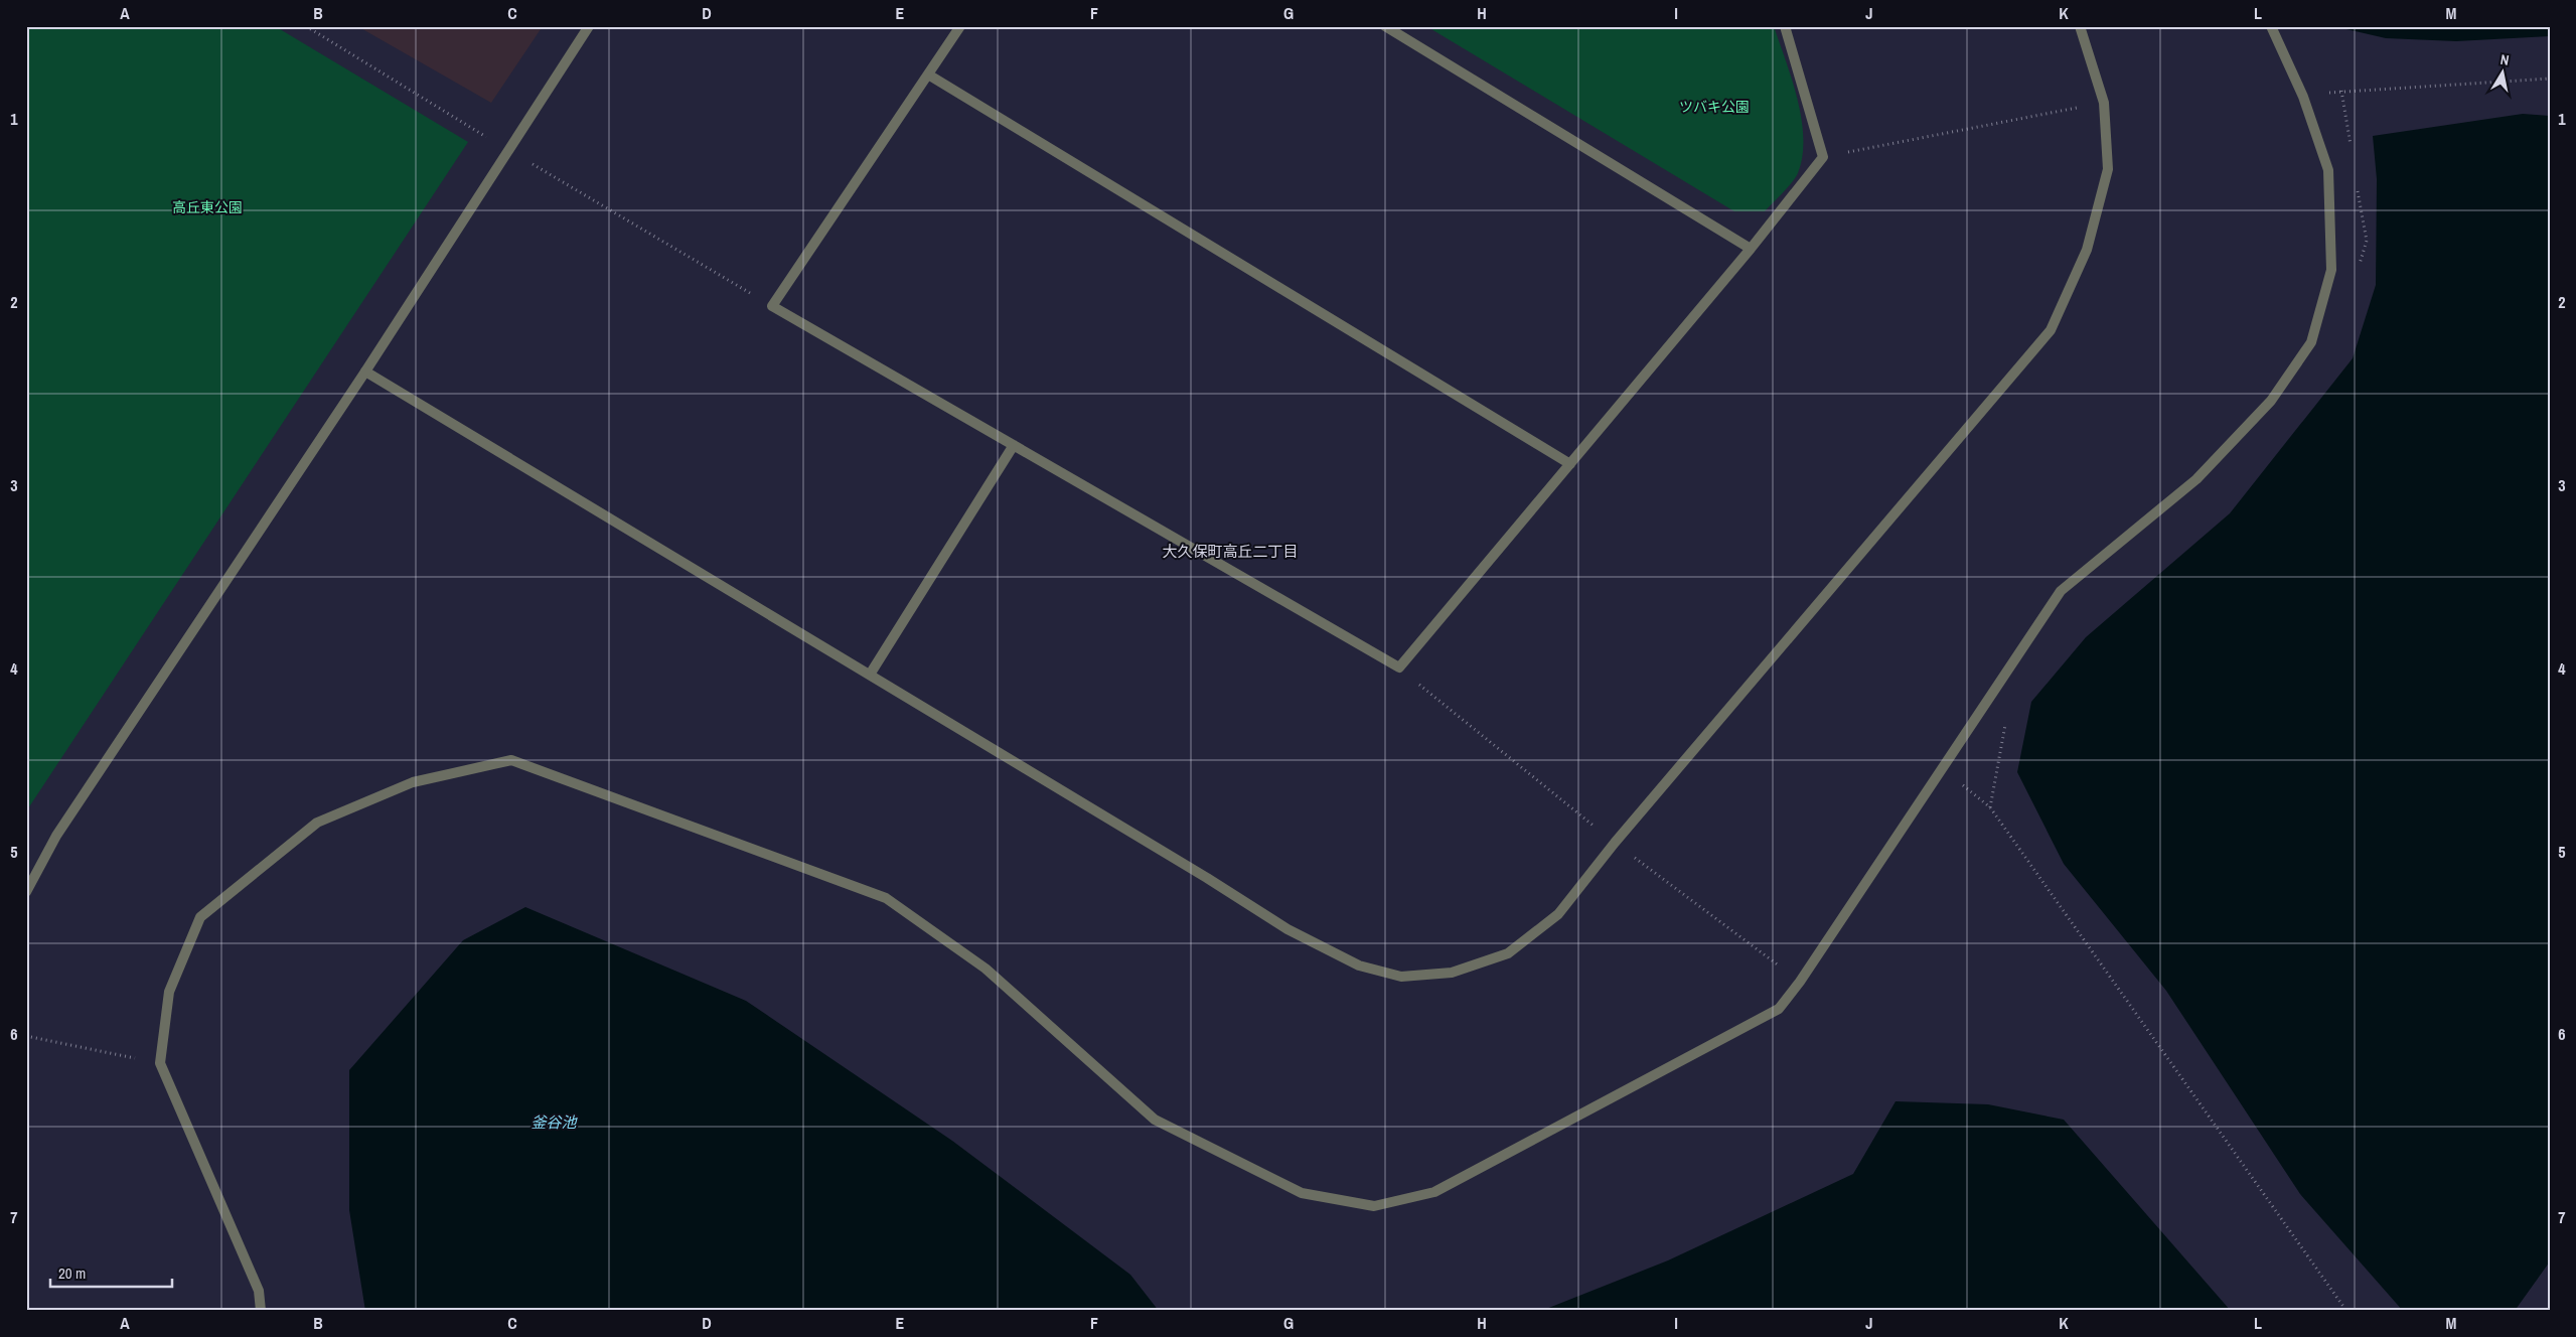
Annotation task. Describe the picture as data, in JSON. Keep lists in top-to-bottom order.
{
  "districts": ["大久保町高丘二丁目"],
  "water": ["釜谷池"],
  "parks": ["ツバキ公園", "高丘東公園"],
  "scale_bar": "20 m",
  "north": "top",
  "grid": {
    "columns": [
      "A",
      "B",
      "C",
      "D",
      "E",
      "F",
      "G",
      "H",
      "I",
      "J",
      "K",
      "L",
      "M"
    ],
    "rows": [
      "1",
      "2",
      "3",
      "4",
      "5",
      "6",
      "7"
    ]
  }
}
